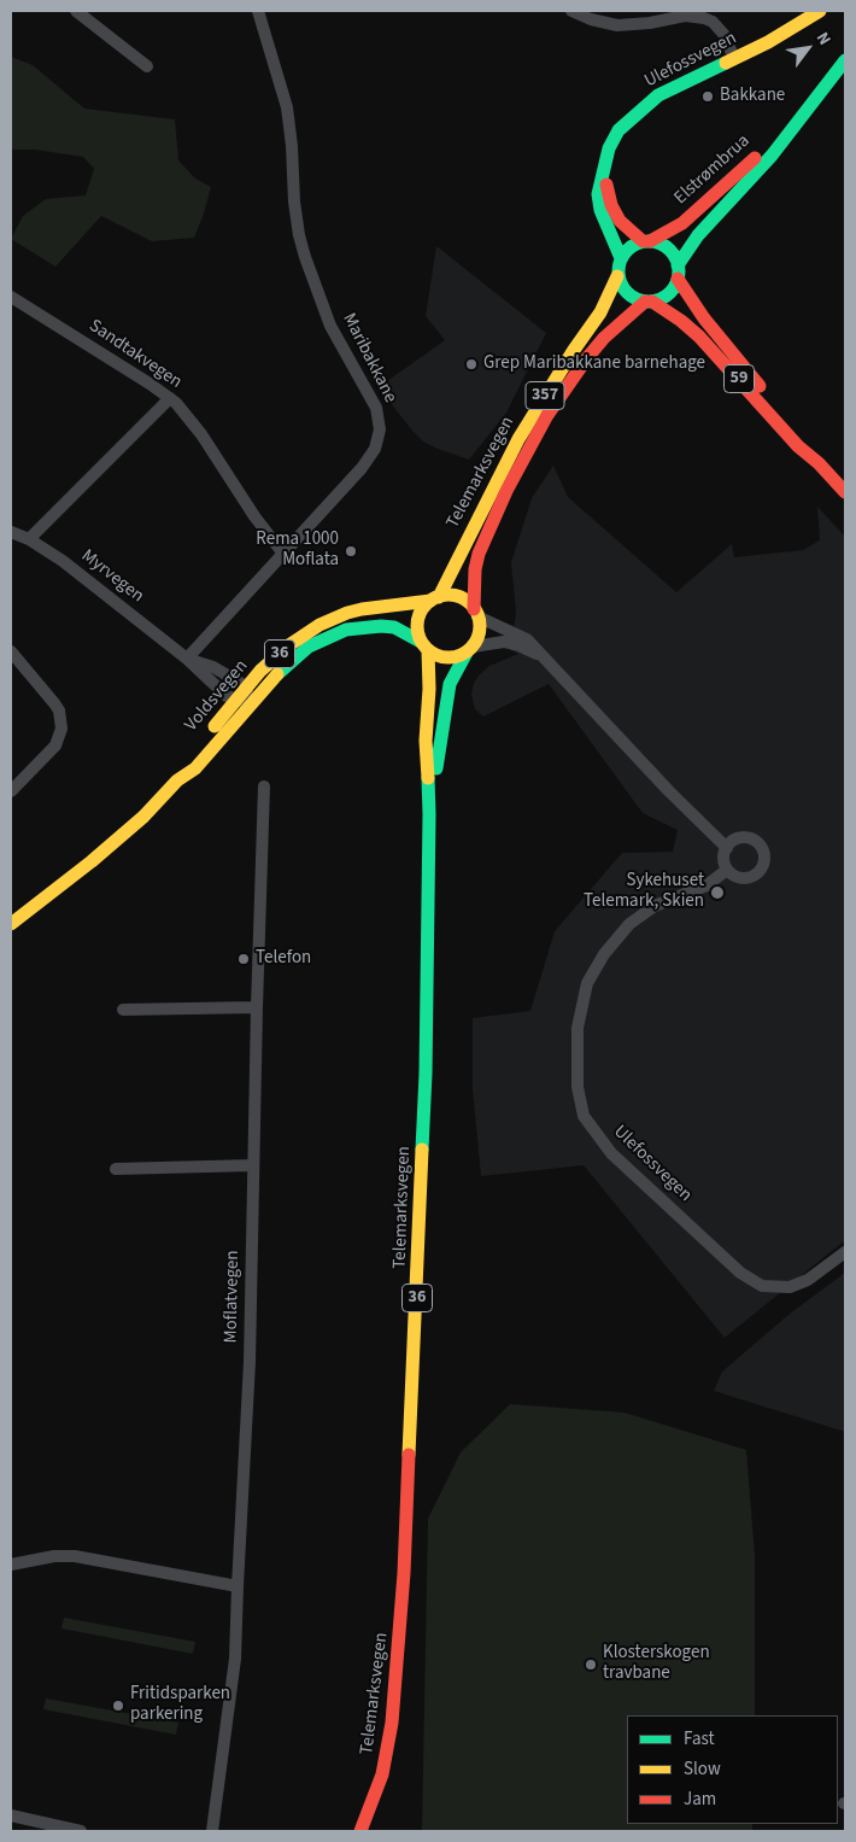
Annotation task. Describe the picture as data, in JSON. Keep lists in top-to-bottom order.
{
  "streets": {
    "main road": [
      "Ulefossvegen",
      "Elstrømbrua",
      "59",
      "357",
      "Telemarksvegen",
      "36",
      "Voldsvegen"
    ],
    "street": [
      "Sandtakvegen",
      "Maribakkane",
      "Myrvegen",
      "Moflatvegen"
    ]
  },
  "crossings": [
    ["Ulefossvegen", "Elstrømbrua"],
    ["Ulefossvegen", "59"],
    ["Ulefossvegen", "357"],
    ["Ulefossvegen", "Telemarksvegen"],
    ["Elstrømbrua", "59"],
    ["Elstrømbrua", "357"],
    ["Elstrømbrua", "Telemarksvegen"],
    ["Sandtakvegen", "Maribakkane"],
    ["Maribakkane", "Myrvegen"],
    ["59", "357"],
    ["59", "Telemarksvegen"],
    ["357", "Telemarksvegen"],
    ["Telemarksvegen", "36"],
    ["Telemarksvegen", "Voldsvegen"],
    ["Myrvegen", "Voldsvegen"],
    ["36", "Voldsvegen"]
  ],
  "places": [
    "Bakkane",
    "Grep Maribakkane barnehage",
    "Rema 1000 Moflata",
    "Sykehuset Telemark, Skien",
    "Telefon",
    "Klosterskogen travbane",
    "Fritidsparken parkering"
  ],
  "legend": ["Fast", "Slow", "Jam"],
  "north": "top right"
}
